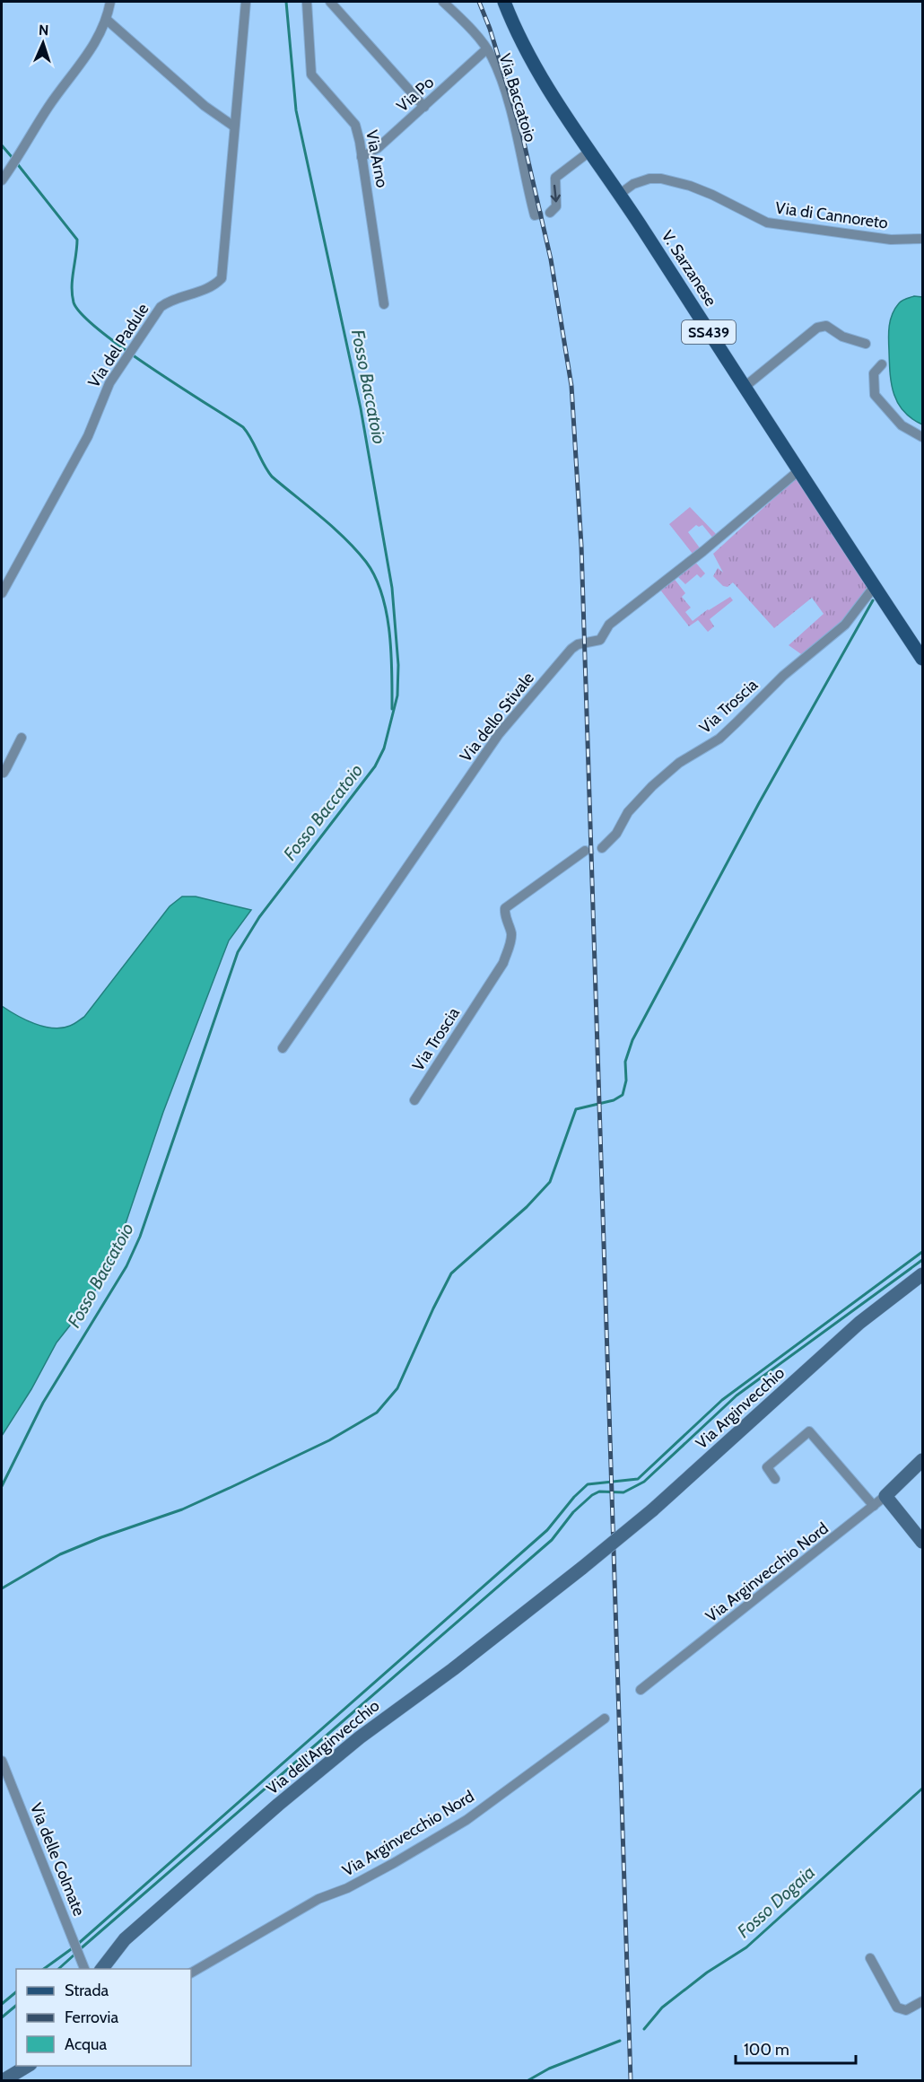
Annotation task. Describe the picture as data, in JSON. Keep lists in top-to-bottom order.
{
  "streets": {
    "main road": [
      "V. Sarzanese",
      "SS439",
      "Via Arginvecchio",
      "Via dell'Arginvecchio"
    ],
    "street": [
      "Via Po",
      "Via Baccatoio",
      "Via Arno",
      "Via di Cannoreto",
      "Via del Padule",
      "Via Troscia",
      "Via dello Stivale",
      "Via Arginvecchio Nord",
      "Via delle Colmate"
    ]
  },
  "crossings": [
    ["Via Po", "Via Baccatoio"],
    ["Via Po", "Via Arno"],
    ["Via di Cannoreto", "V. Sarzanese"],
    ["V. Sarzanese", "Via Troscia"],
    ["V. Sarzanese", "Via dello Stivale"],
    ["Via Arginvecchio", "Via dell'Arginvecchio"]
  ],
  "water": ["Fosso Baccatoio", "Fosso Dogaia"],
  "legend": ["Strada", "Ferrovia", "Acqua"],
  "scale_bar": "100 m",
  "north": "top"
}
